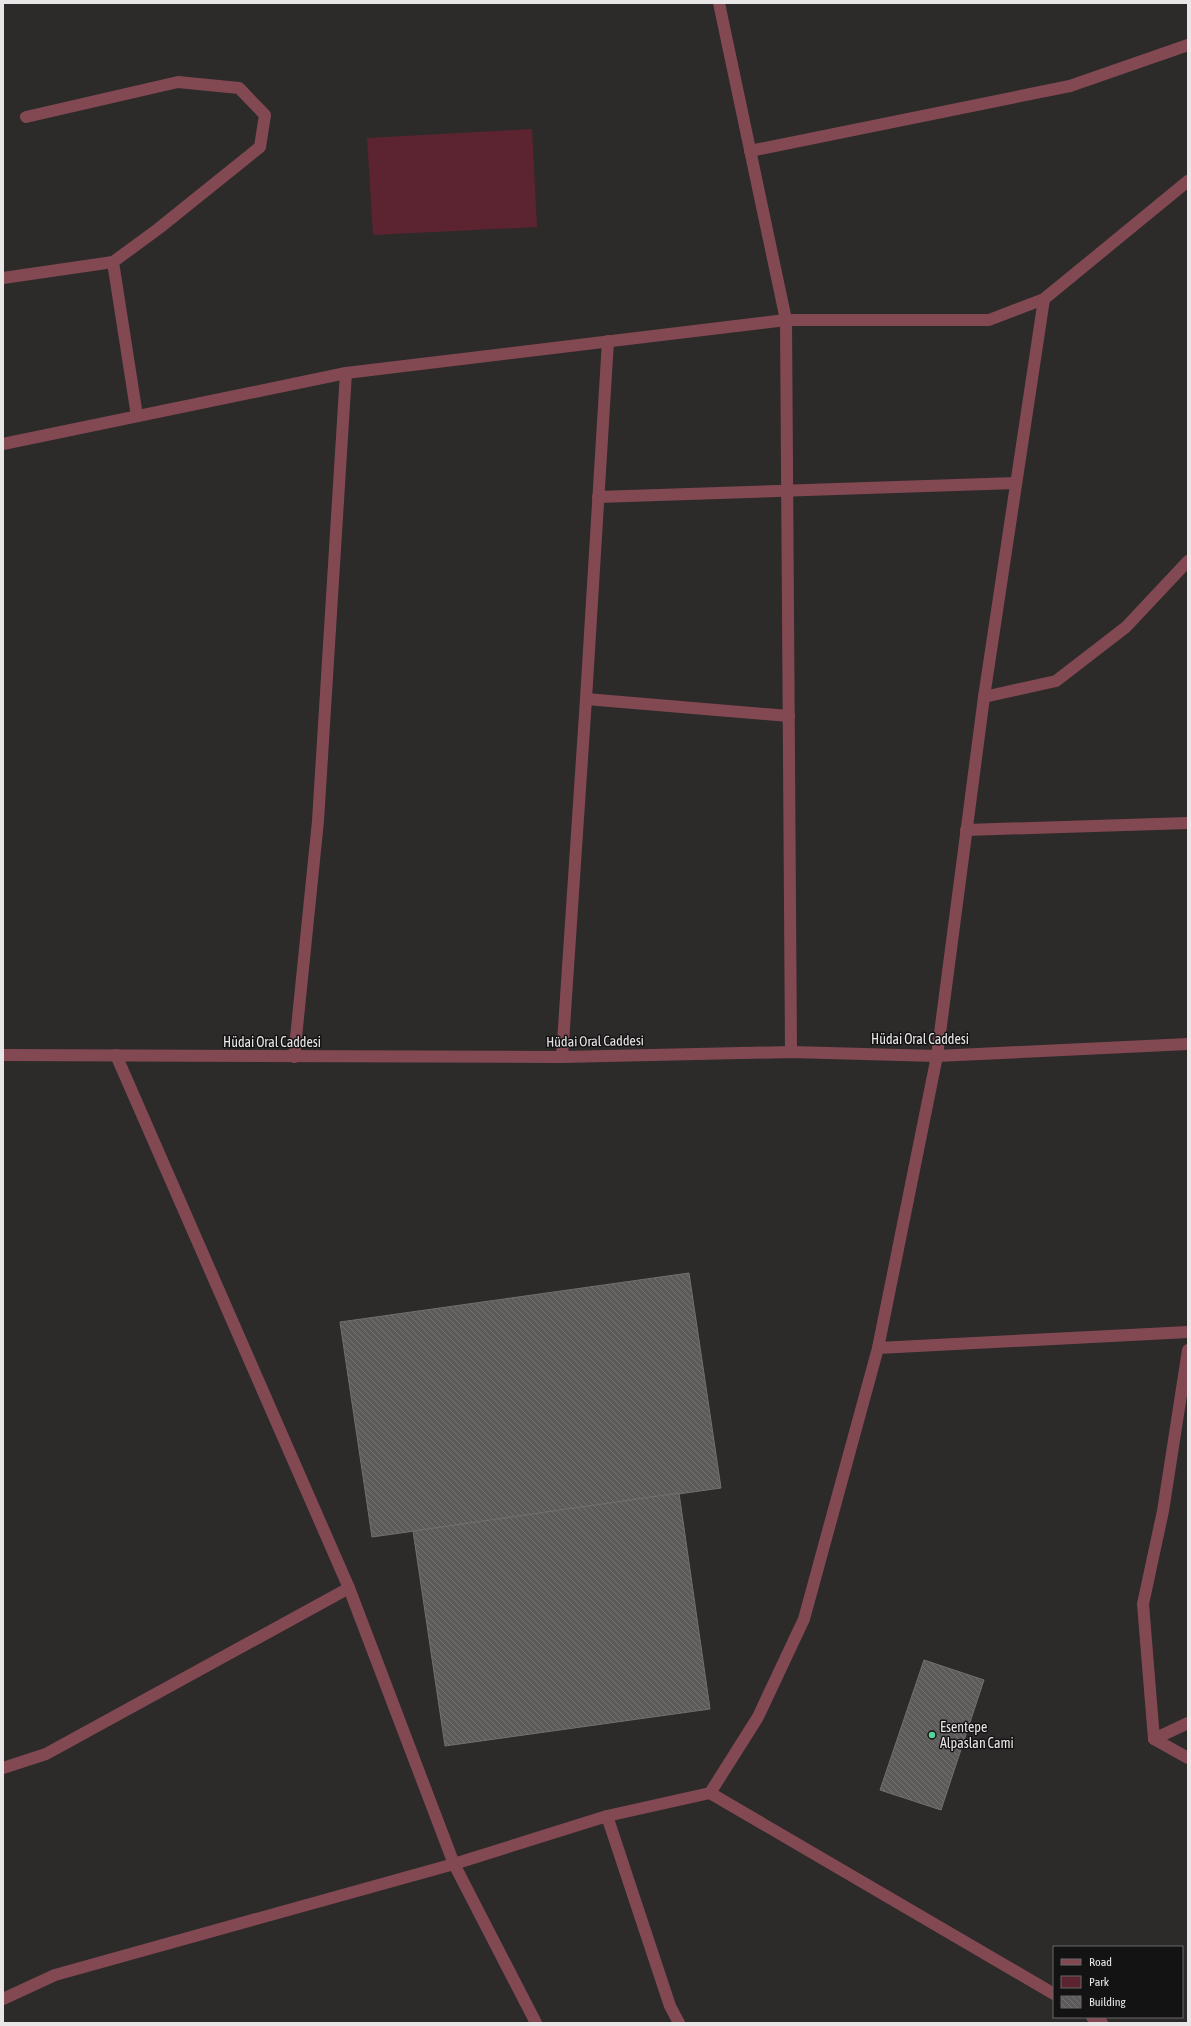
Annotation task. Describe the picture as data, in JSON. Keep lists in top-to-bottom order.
{
  "streets": {
    "street": ["Hüdai Oral Caddesi"]
  },
  "places": ["Esentepe Alpaslan Cami"],
  "legend": ["Road", "Park", "Building"]
}
